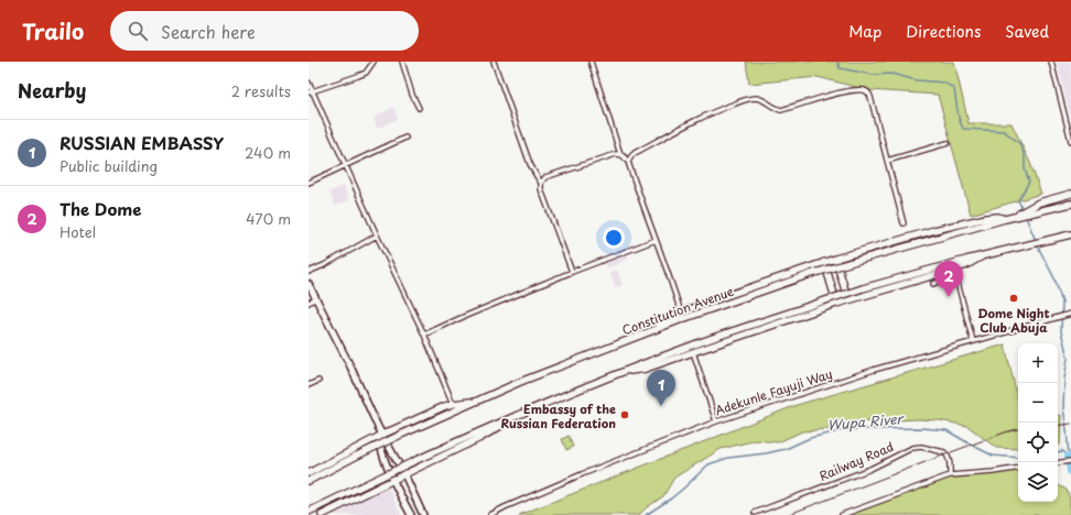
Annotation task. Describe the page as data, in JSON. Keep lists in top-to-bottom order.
{
  "streets": {
    "main road": ["Constitution Avenue"],
    "street": ["Adekunle Fayuji Way", "Railway Road"]
  },
  "water": ["Wupa River"],
  "places": ["Dome Night Club Abuja", "Embassy of the Russian Federation"],
  "page": {
    "header": "Trailo",
    "search": "Search here",
    "nav": ["Map", "Directions", "Saved"],
    "heading": ["Nearby", "2 results"],
    "list": [
      {
        "mark": "1",
        "name": "RUSSIAN EMBASSY",
        "note": "Public building",
        "value": "240 m"
      },
      {
        "mark": "2",
        "name": "The Dome",
        "note": "Hotel",
        "value": "470 m"
      }
    ],
    "pins": ["2", "1"],
    "map_buttons": ["+", "−"]
  }
}
